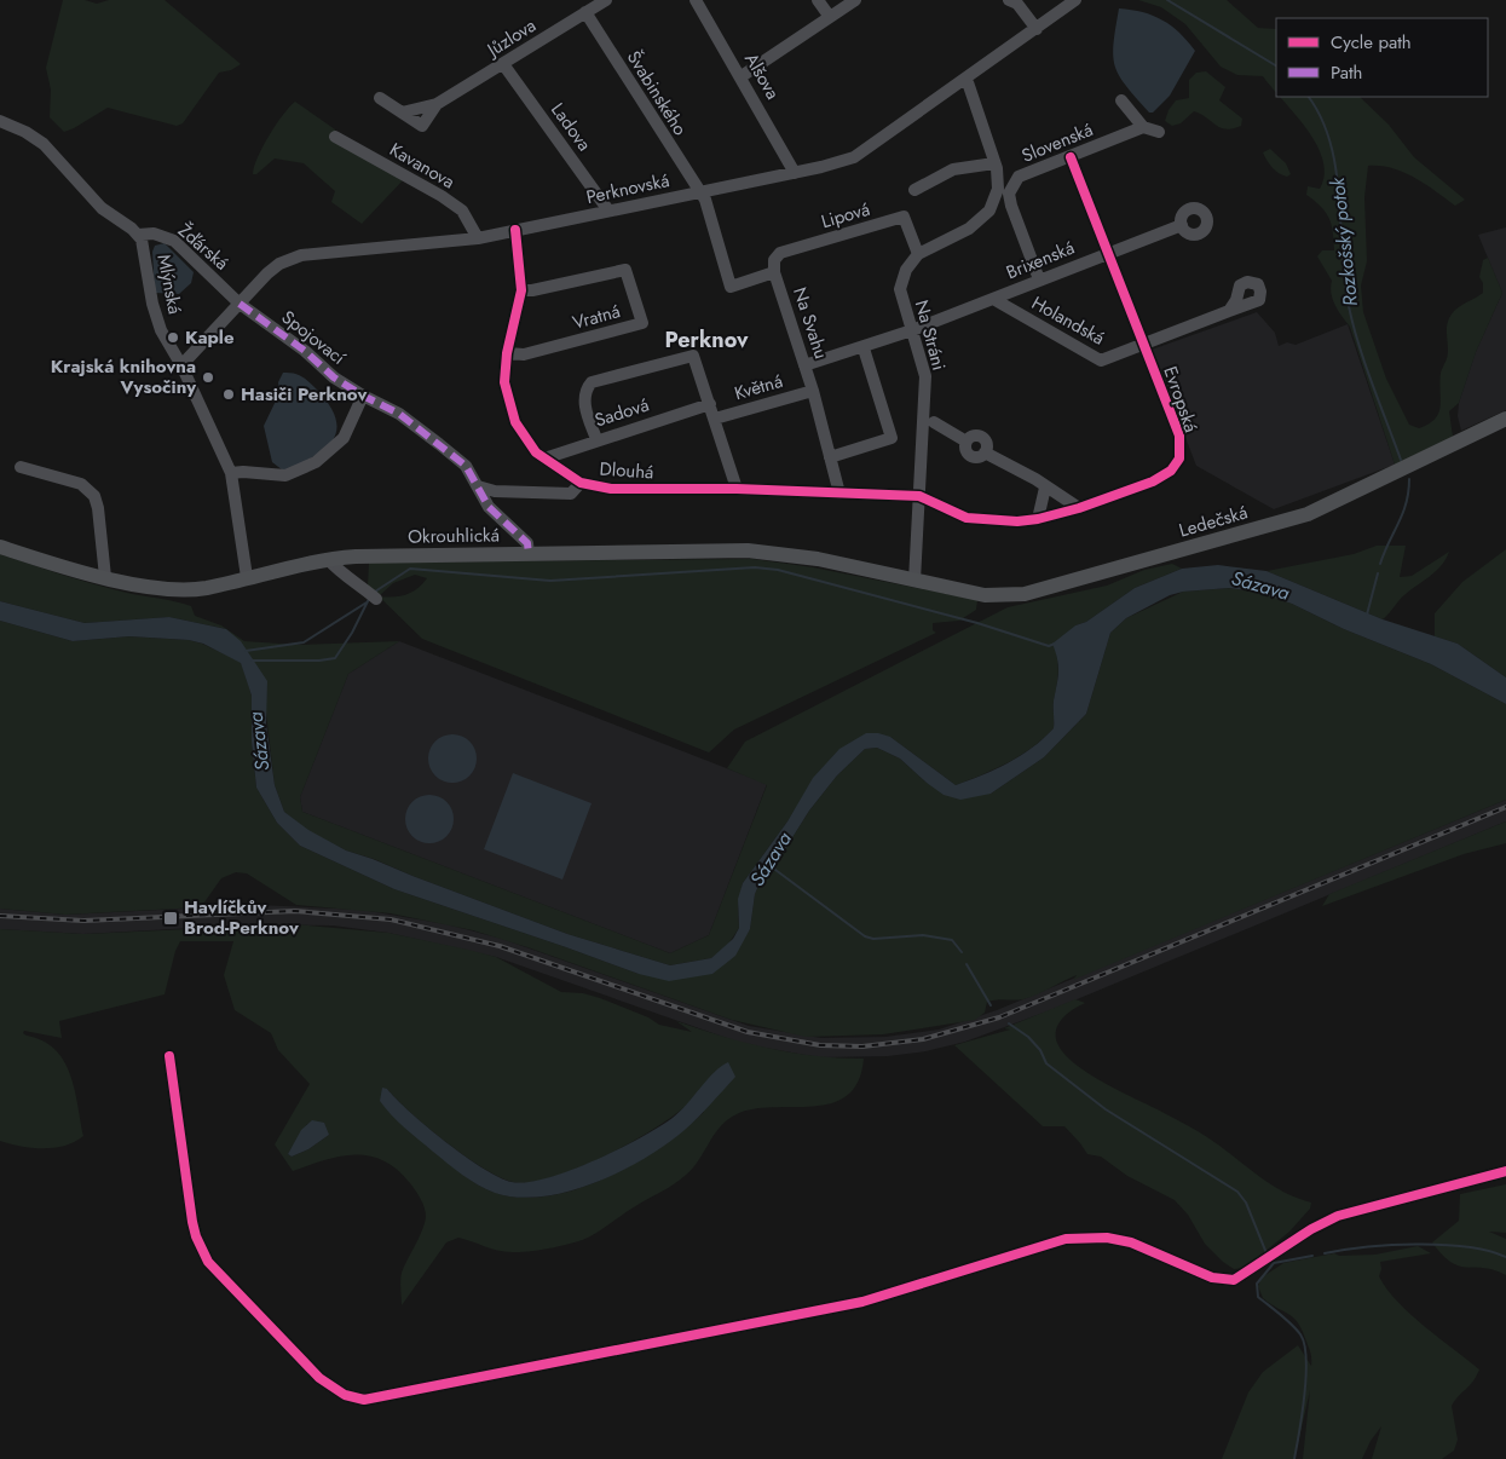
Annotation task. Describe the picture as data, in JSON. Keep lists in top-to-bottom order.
{
  "streets": {
    "main road": ["Ledečská", "Okrouhlická"],
    "street": [
      "Jůzlova",
      "Alšova",
      "Švabinského",
      "Ladova",
      "Slovenská",
      "Kavanova",
      "Perknovská",
      "Lipová",
      "Žďárská",
      "Brixenská",
      "Mlýnská",
      "Vratná",
      "Holandská",
      "Na Svahu",
      "Na Stráni",
      "Spojovací",
      "Květná",
      "Evropská",
      "Sadová",
      "Dlouhá"
    ]
  },
  "crossings": [
    ["Jůzlova", "Švabinského"],
    ["Jůzlova", "Ladova"],
    ["Alšova", "Perknovská"],
    ["Švabinského", "Perknovská"],
    ["Švabinského", "Na Svahu"],
    ["Ladova", "Perknovská"],
    ["Slovenská", "Brixenská"],
    ["Slovenská", "Evropská"],
    ["Kavanova", "Perknovská"],
    ["Perknovská", "Žďárská"],
    ["Perknovská", "Mlýnská"],
    ["Perknovská", "Na Svahu"],
    ["Perknovská", "Spojovací"],
    ["Perknovská", "Dlouhá"],
    ["Lipová", "Na Svahu"],
    ["Lipová", "Na Stráni"],
    ["Žďárská", "Mlýnská"],
    ["Žďárská", "Spojovací"],
    ["Brixenská", "Holandská"],
    ["Brixenská", "Na Svahu"],
    ["Brixenská", "Na Stráni"],
    ["Brixenská", "Evropská"],
    ["Mlýnská", "Okrouhlická"],
    ["Vratná", "Dlouhá"],
    ["Holandská", "Evropská"],
    ["Na Svahu", "Květná"],
    ["Na Svahu", "Dlouhá"],
    ["Na Stráni", "Evropská"],
    ["Na Stráni", "Dlouhá"],
    ["Na Stráni", "Ledečská"],
    ["Na Stráni", "Okrouhlická"],
    ["Spojovací", "Okrouhlická"],
    ["Evropská", "Dlouhá"],
    ["Sadová", "Dlouhá"],
    ["Ledečská", "Okrouhlická"]
  ],
  "districts": ["Perknov"],
  "water": ["Rozkošský potok", "Sázava"],
  "places": {
    "other": ["Kaple", "Krajská knihovna Vysočiny", "Hasiči Perknov"],
    "transit": ["Havlíčkův Brod-Perknov"]
  },
  "legend": ["Cycle path", "Path"]
}
